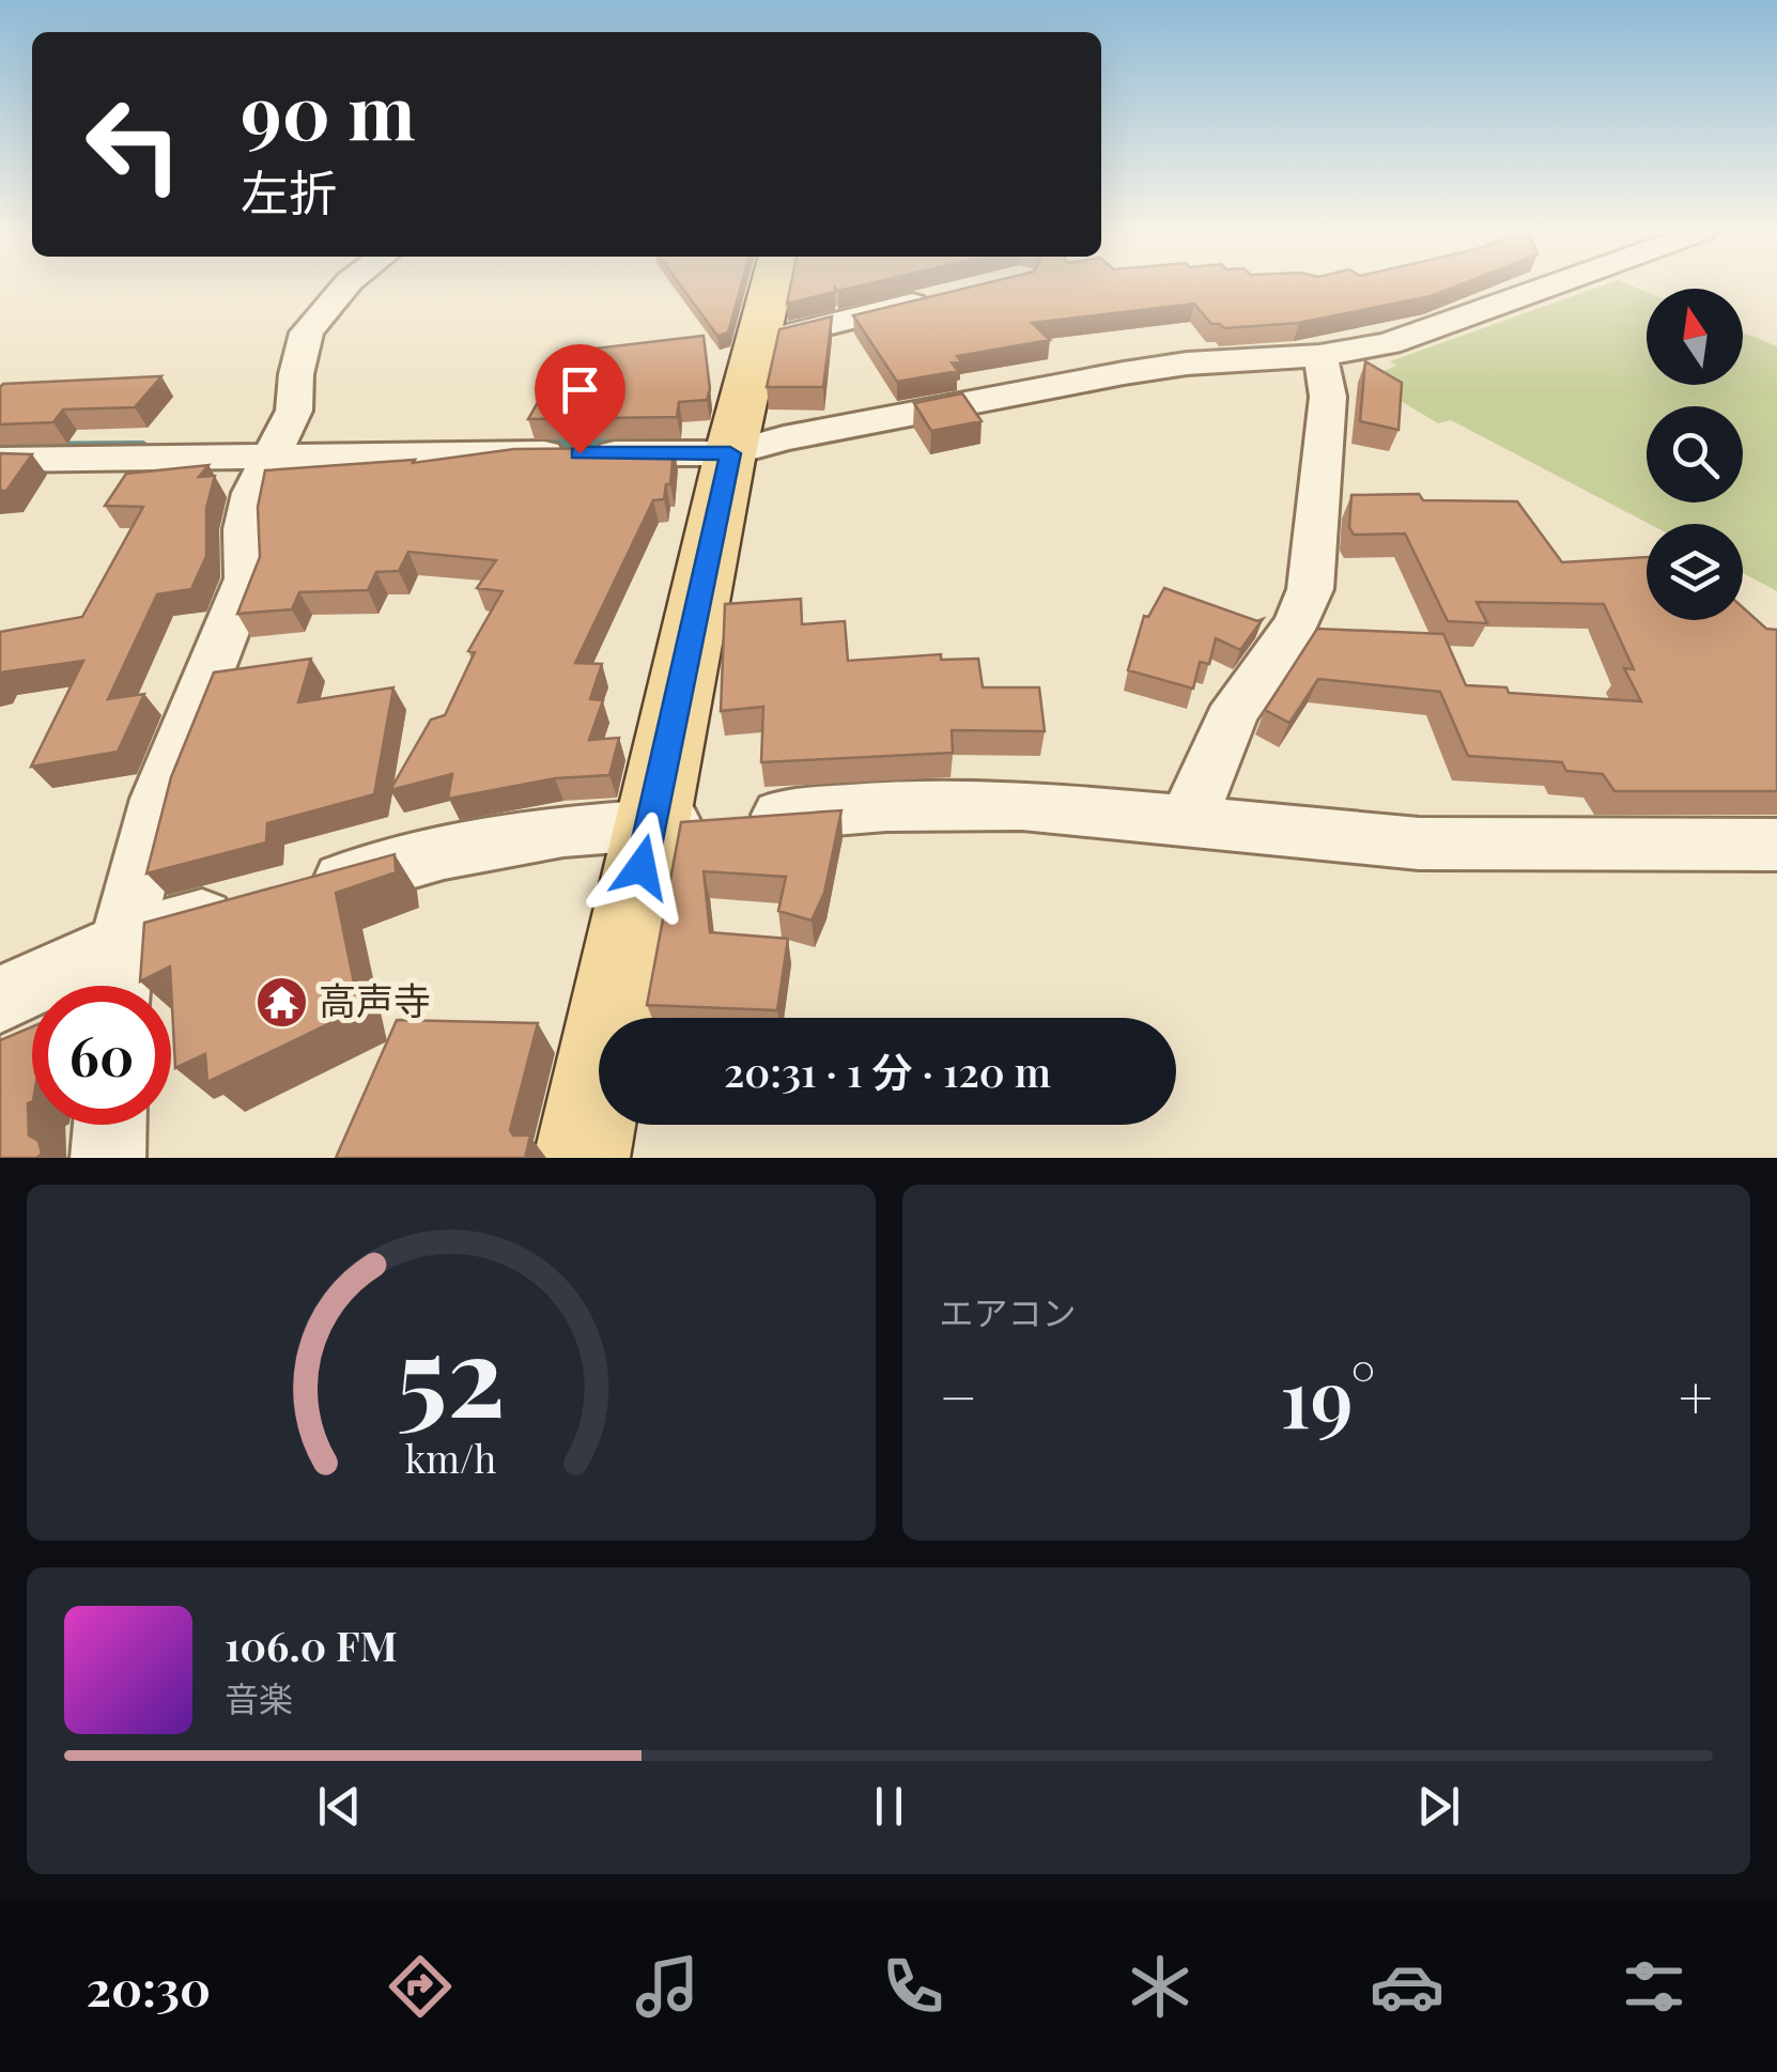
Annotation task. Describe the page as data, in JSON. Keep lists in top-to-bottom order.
{
  "places": {
    "temple": ["高声寺"]
  },
  "north": "top",
  "page": {
    "turn": ["90 m", "左折"],
    "limit": "60",
    "trip": "20:31 · 1 分 · 120 m",
    "tile": "エアコン",
    "heat": ["−", "19°", "+"],
    "song": ["106.0 FM", "音楽"],
    "tabs": "20:30",
    "gauge": ["52", "km/h"]
  }
}
